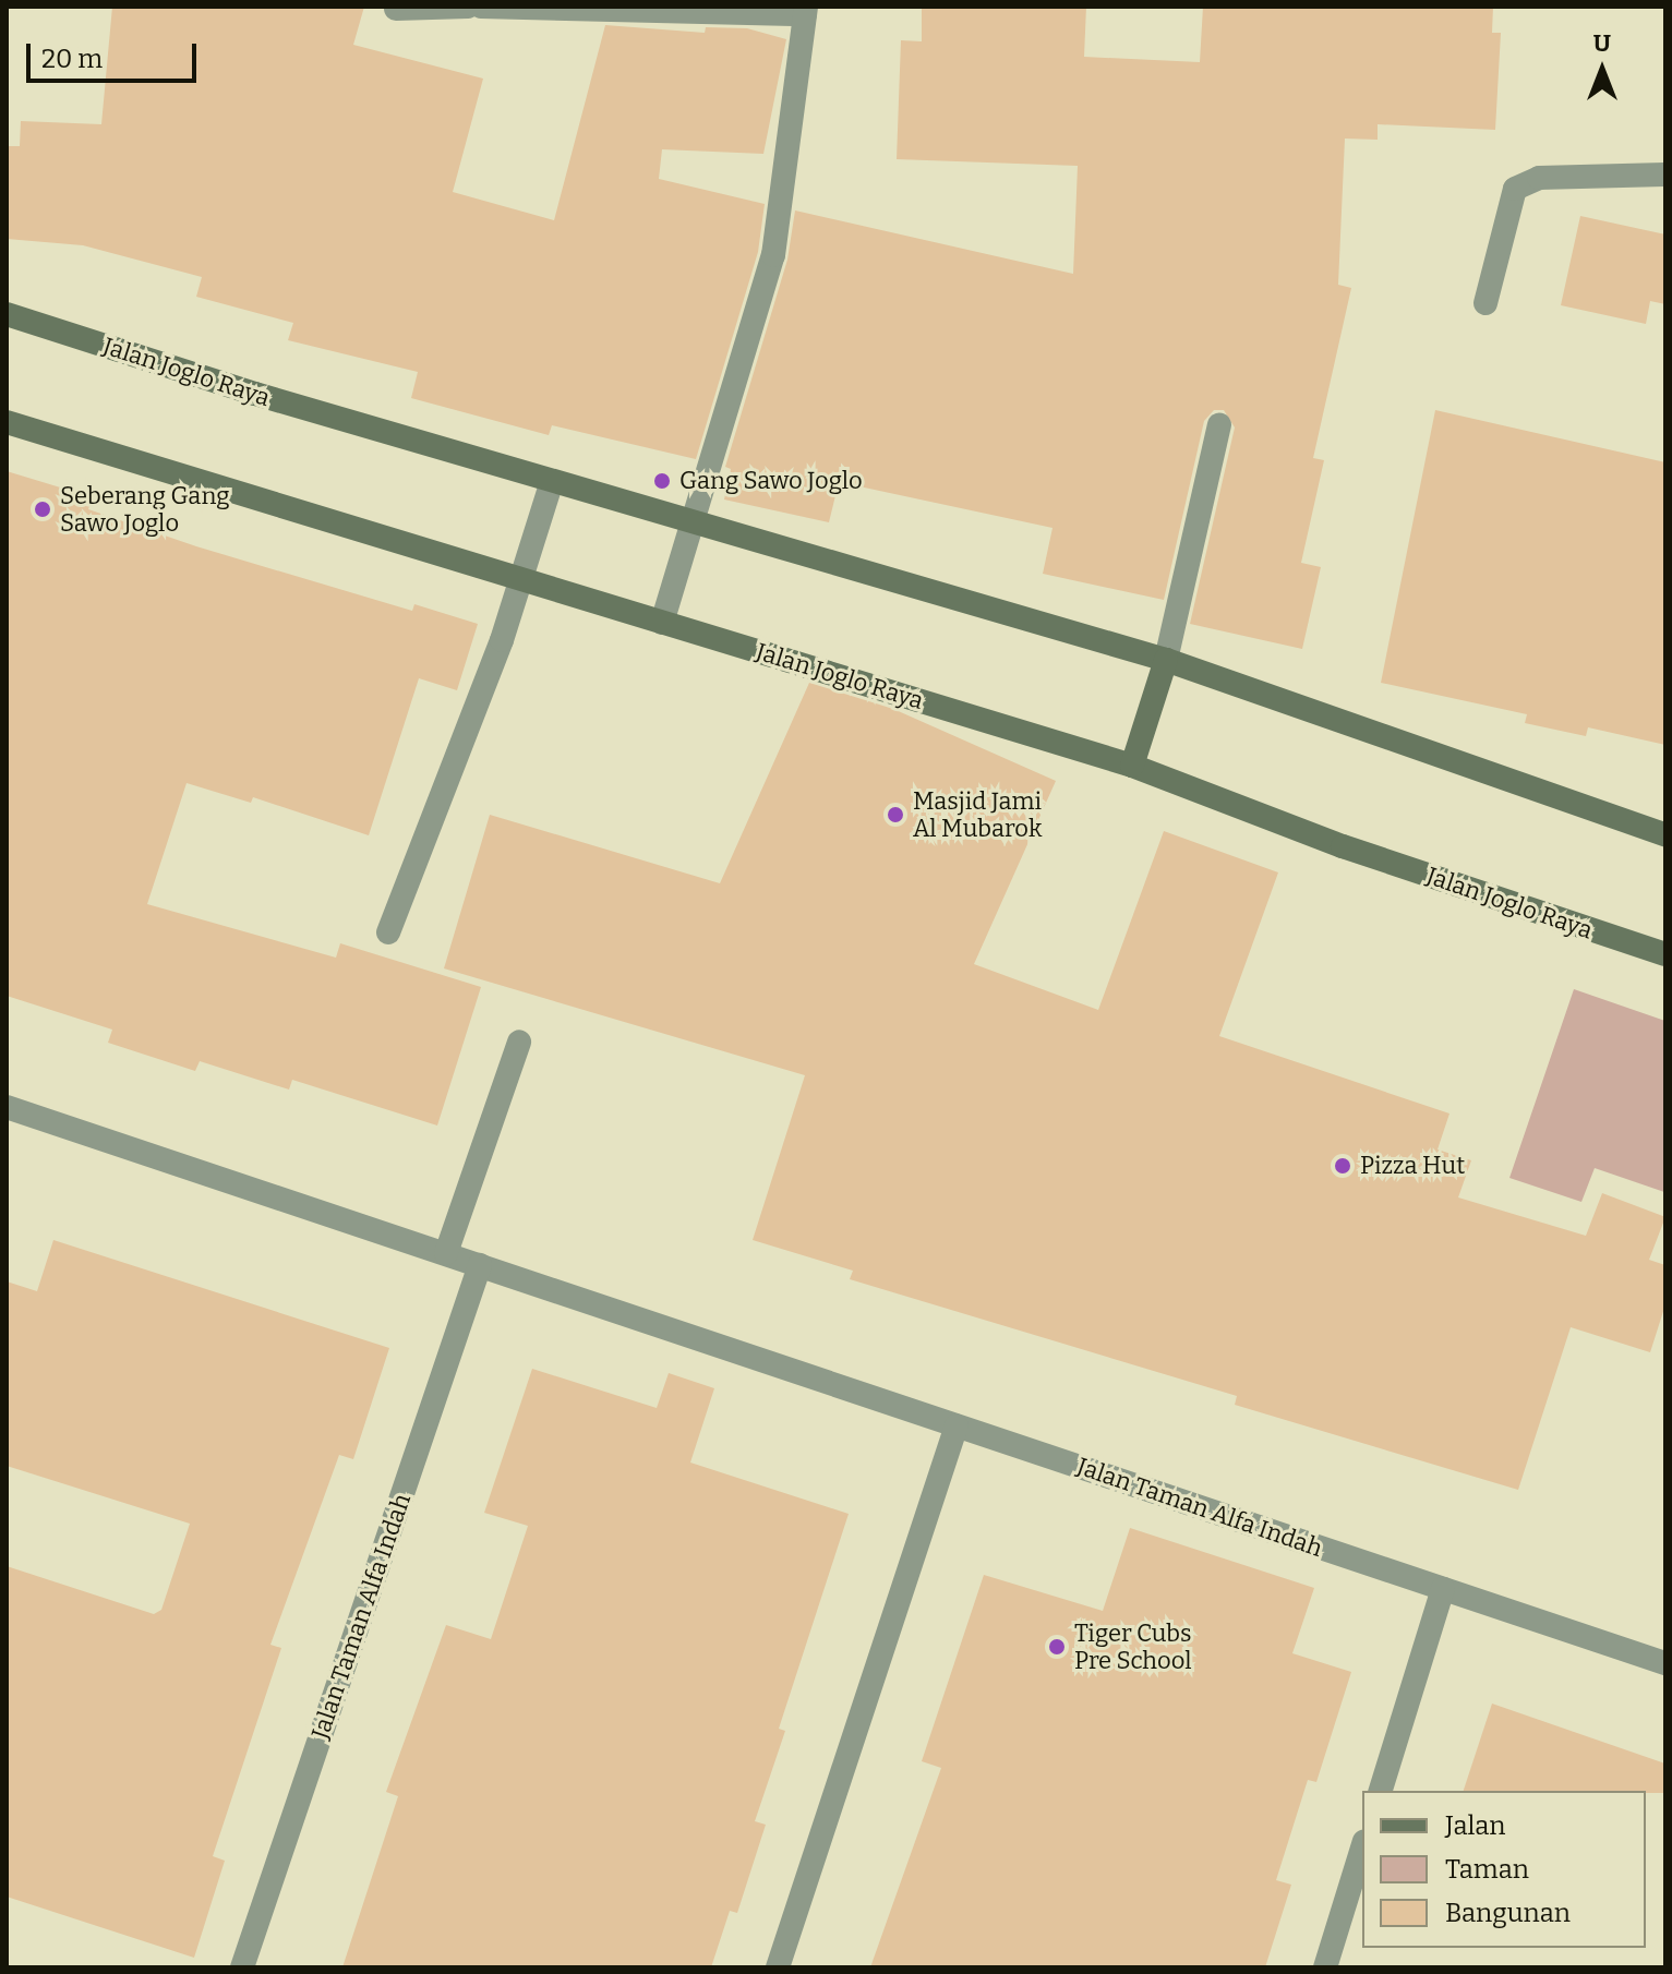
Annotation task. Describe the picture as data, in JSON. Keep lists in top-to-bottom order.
{
  "streets": {
    "main road": ["Jalan Joglo Raya"],
    "street": ["Jalan Taman Alfa Indah"]
  },
  "places": [
    "Gang Sawo Joglo",
    "Seberang Gang Sawo Joglo",
    "Masjid Jami Al Mubarok",
    "Pizza Hut",
    "Tiger Cubs Pre School"
  ],
  "legend": ["Jalan", "Taman", "Bangunan"],
  "scale_bar": "20 m",
  "north": "top"
}
